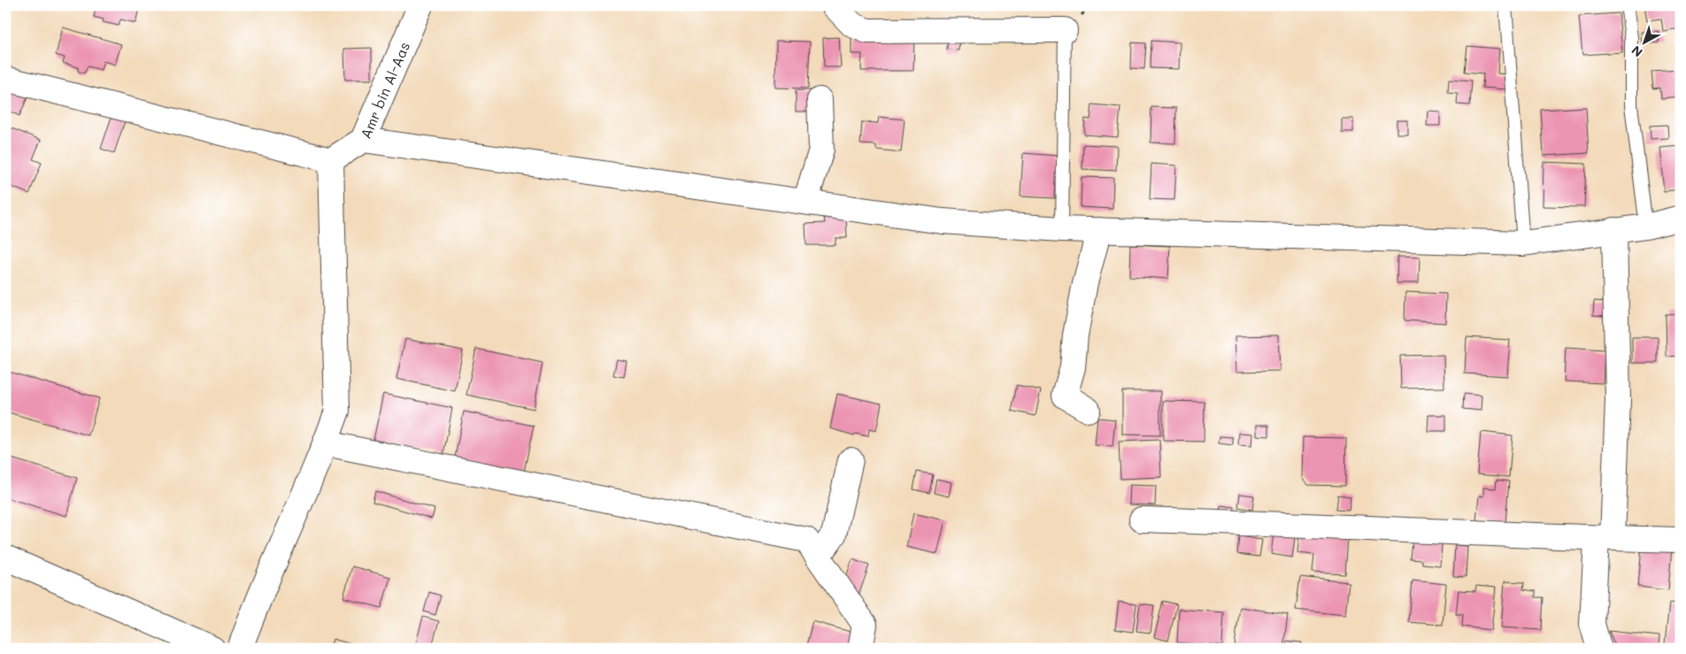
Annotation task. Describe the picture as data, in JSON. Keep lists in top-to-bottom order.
{
  "streets": {
    "street": ["Amr bin Al-Aas"]
  },
  "north": "bottom left"
}
